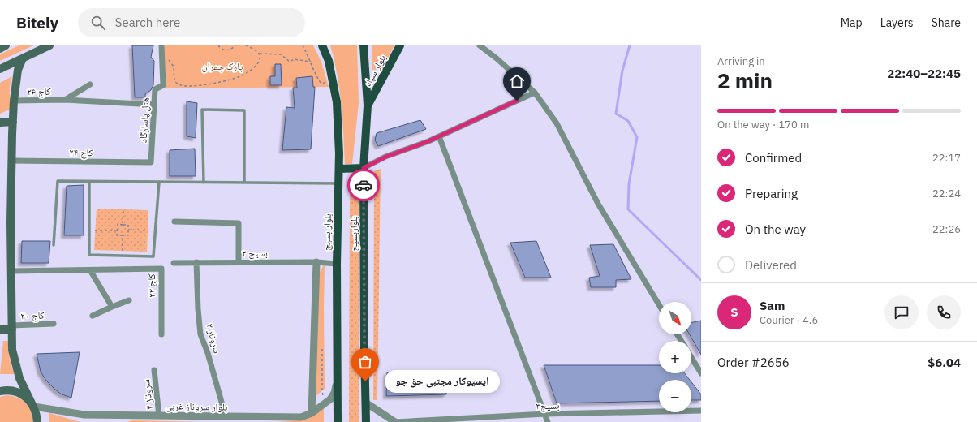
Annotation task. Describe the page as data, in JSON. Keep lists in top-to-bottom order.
{
  "streets": {
    "main road": ["بلوار سپاه", "بلوار بسیج", "بلواربسیج"],
    "street": [
      "کاج ۲۶",
      "هتل پاسارگاد",
      "کاج ۲۴",
      "بسیج ۲",
      "کاج ۲۲",
      "کاج ۲۰",
      "سروناز ۲",
      "سروناز ۴",
      "بسیج۳",
      "بلوار سروناز غربی"
    ]
  },
  "crossings": [
    ["بلوار سپاه", "بلواربسیج"],
    ["کاج ۲۶", "هتل پاسارگاد"],
    ["هتل پاسارگاد", "کاج ۲۴"],
    ["بلوار بسیج", "بسیج ۲"],
    ["بلوار بسیج", "بلوار سروناز غربی"],
    ["بسیج ۲", "سروناز ۲"],
    ["سروناز ۲", "بلوار سروناز غربی"],
    ["سروناز ۴", "بلوار سروناز غربی"]
  ],
  "parks": ["پارک چمران"],
  "places": ["ایسیوکار مجتبی حق جو"],
  "north": "bottom right",
  "page": {
    "header": "Bitely",
    "search": "Search here",
    "nav": ["Map", "Layers", "Share"],
    "heading": ["2 min", "Arriving in", "22:40–22:45"],
    "panel": [
      "Sam",
      "Courier · 4.6",
      "Order #2656",
      "$6.04"
    ],
    "bar": "On the way · 170 m",
    "list": [
      ["Confirmed", "22:17"],
      ["Preparing", "22:24"],
      ["On the way", "22:26"],
      "Delivered"
    ],
    "round": "S",
    "map_buttons": ["+", "−"],
    "bubble": "ایسیوکار مجتبی حق جو"
  }
}
